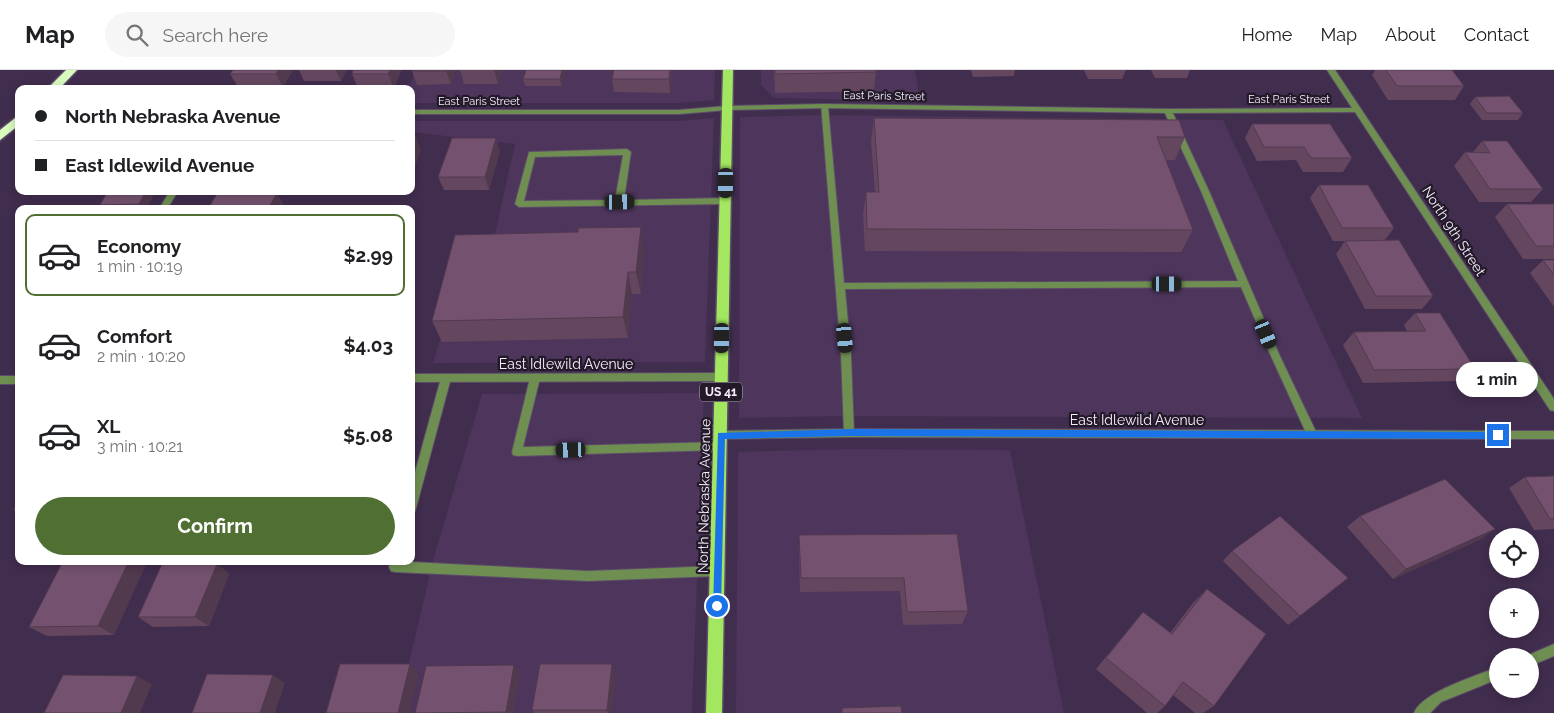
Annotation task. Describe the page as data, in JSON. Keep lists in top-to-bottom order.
{
  "streets": {
    "main road": ["US 41", "North Nebraska Avenue"],
    "street": ["East Paris Street", "North 9th Street", "East Idlewild Avenue"]
  },
  "crossings": [
    ["East Paris Street", "North 9th Street"],
    ["East Paris Street", "North Nebraska Avenue"],
    ["East Idlewild Avenue", "North Nebraska Avenue"]
  ],
  "page": {
    "header": "Map",
    "search": "Search here",
    "nav": [
      "Home",
      "Map",
      "About",
      "Contact"
    ],
    "banner": ["North Nebraska Avenue", "East Idlewild Avenue"],
    "list": [
      {
        "name": "Economy",
        "note": "1 min · 10:19",
        "value": "$2.99"
      },
      {
        "name": "Comfort",
        "note": "2 min · 10:20",
        "value": "$4.03"
      },
      {
        "name": "XL",
        "note": "3 min · 10:21",
        "value": "$5.08"
      }
    ],
    "bubble": "1 min",
    "buttons": "Confirm",
    "map_buttons": ["+", "−"]
  }
}
